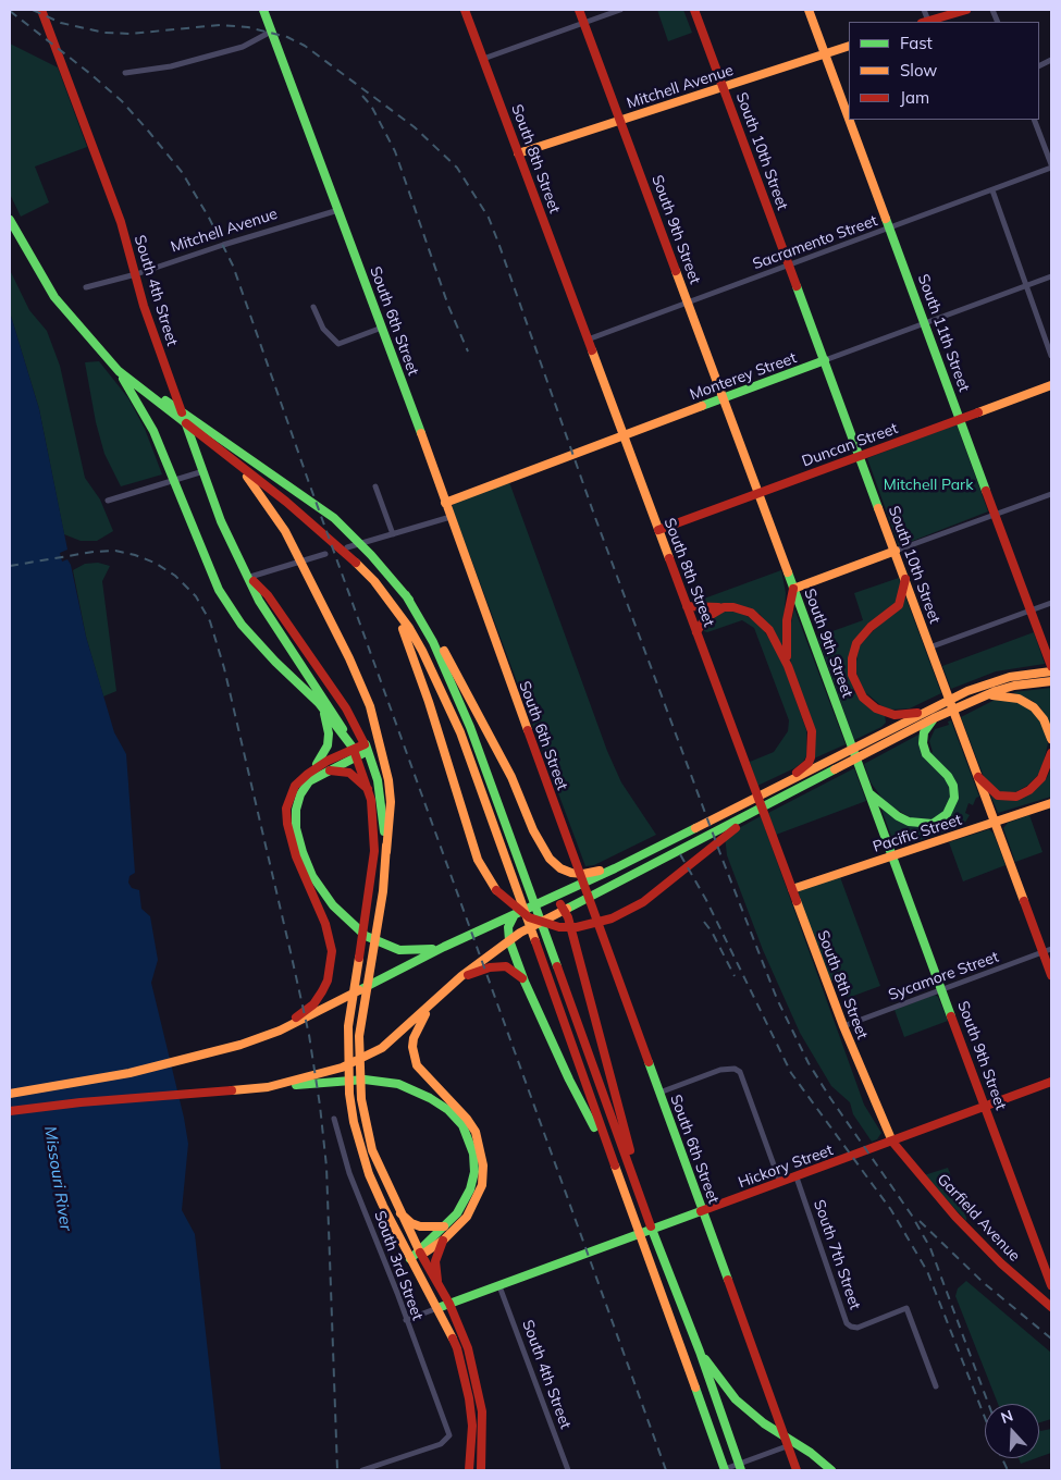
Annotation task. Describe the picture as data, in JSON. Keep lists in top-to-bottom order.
{
  "streets": {
    "main road": [
      "Mitchell Avenue",
      "South 10th Street",
      "South 8th Street",
      "South 9th Street",
      "South 4th Street",
      "South 6th Street",
      "South 11th Street",
      "Monterey Street",
      "Duncan Street",
      "Pacific Street",
      "Hickory Street",
      "Garfield Avenue"
    ],
    "street": [
      "Sacramento Street",
      "Sycamore Street",
      "South 7th Street",
      "South 3rd Street"
    ]
  },
  "crossings": [
    ["Mitchell Avenue", "South 10th Street"],
    ["Mitchell Avenue", "South 8th Street"],
    ["Mitchell Avenue", "South 9th Street"],
    ["Mitchell Avenue", "South 4th Street"],
    ["Mitchell Avenue", "South 6th Street"],
    ["Mitchell Avenue", "South 11th Street"],
    ["South 10th Street", "Sacramento Street"],
    ["South 10th Street", "Monterey Street"],
    ["South 10th Street", "Duncan Street"],
    ["South 10th Street", "Pacific Street"],
    ["South 10th Street", "Sycamore Street"],
    ["South 8th Street", "Sacramento Street"],
    ["South 8th Street", "Monterey Street"],
    ["South 8th Street", "Duncan Street"],
    ["South 8th Street", "Pacific Street"],
    ["South 8th Street", "Sycamore Street"],
    ["South 8th Street", "Hickory Street"],
    ["South 8th Street", "Garfield Avenue"],
    ["South 9th Street", "Sacramento Street"],
    ["South 9th Street", "Monterey Street"],
    ["South 9th Street", "Duncan Street"],
    ["South 9th Street", "Pacific Street"],
    ["South 9th Street", "Sycamore Street"],
    ["South 9th Street", "Hickory Street"],
    ["Sacramento Street", "South 11th Street"],
    ["South 4th Street", "Hickory Street"],
    ["South 6th Street", "Monterey Street"],
    ["South 6th Street", "Hickory Street"],
    ["South 11th Street", "Monterey Street"],
    ["South 11th Street", "Duncan Street"],
    ["Hickory Street", "Garfield Avenue"],
    ["Hickory Street", "South 7th Street"],
    ["Hickory Street", "South 3rd Street"]
  ],
  "water": ["Missouri River"],
  "parks": ["Mitchell Park"],
  "legend": ["Fast", "Slow", "Jam"],
  "north": "top"
}
